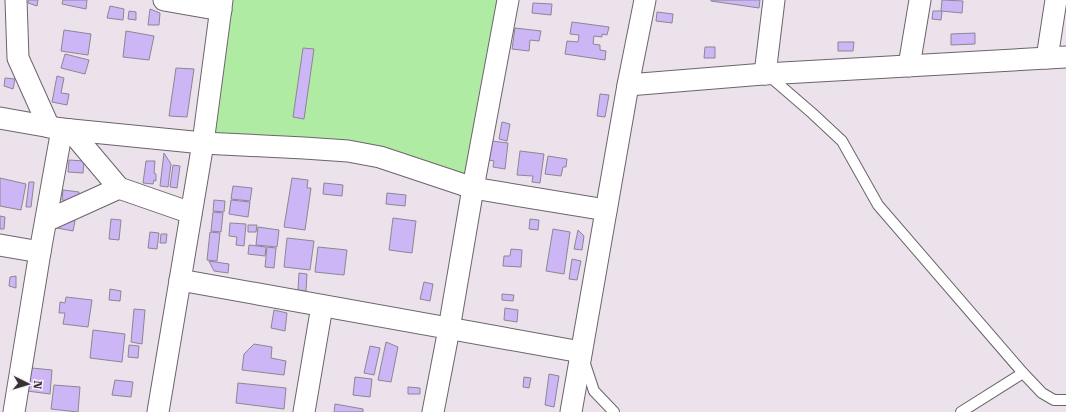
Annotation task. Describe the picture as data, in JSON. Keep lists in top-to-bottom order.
{
  "north": "right"
}
